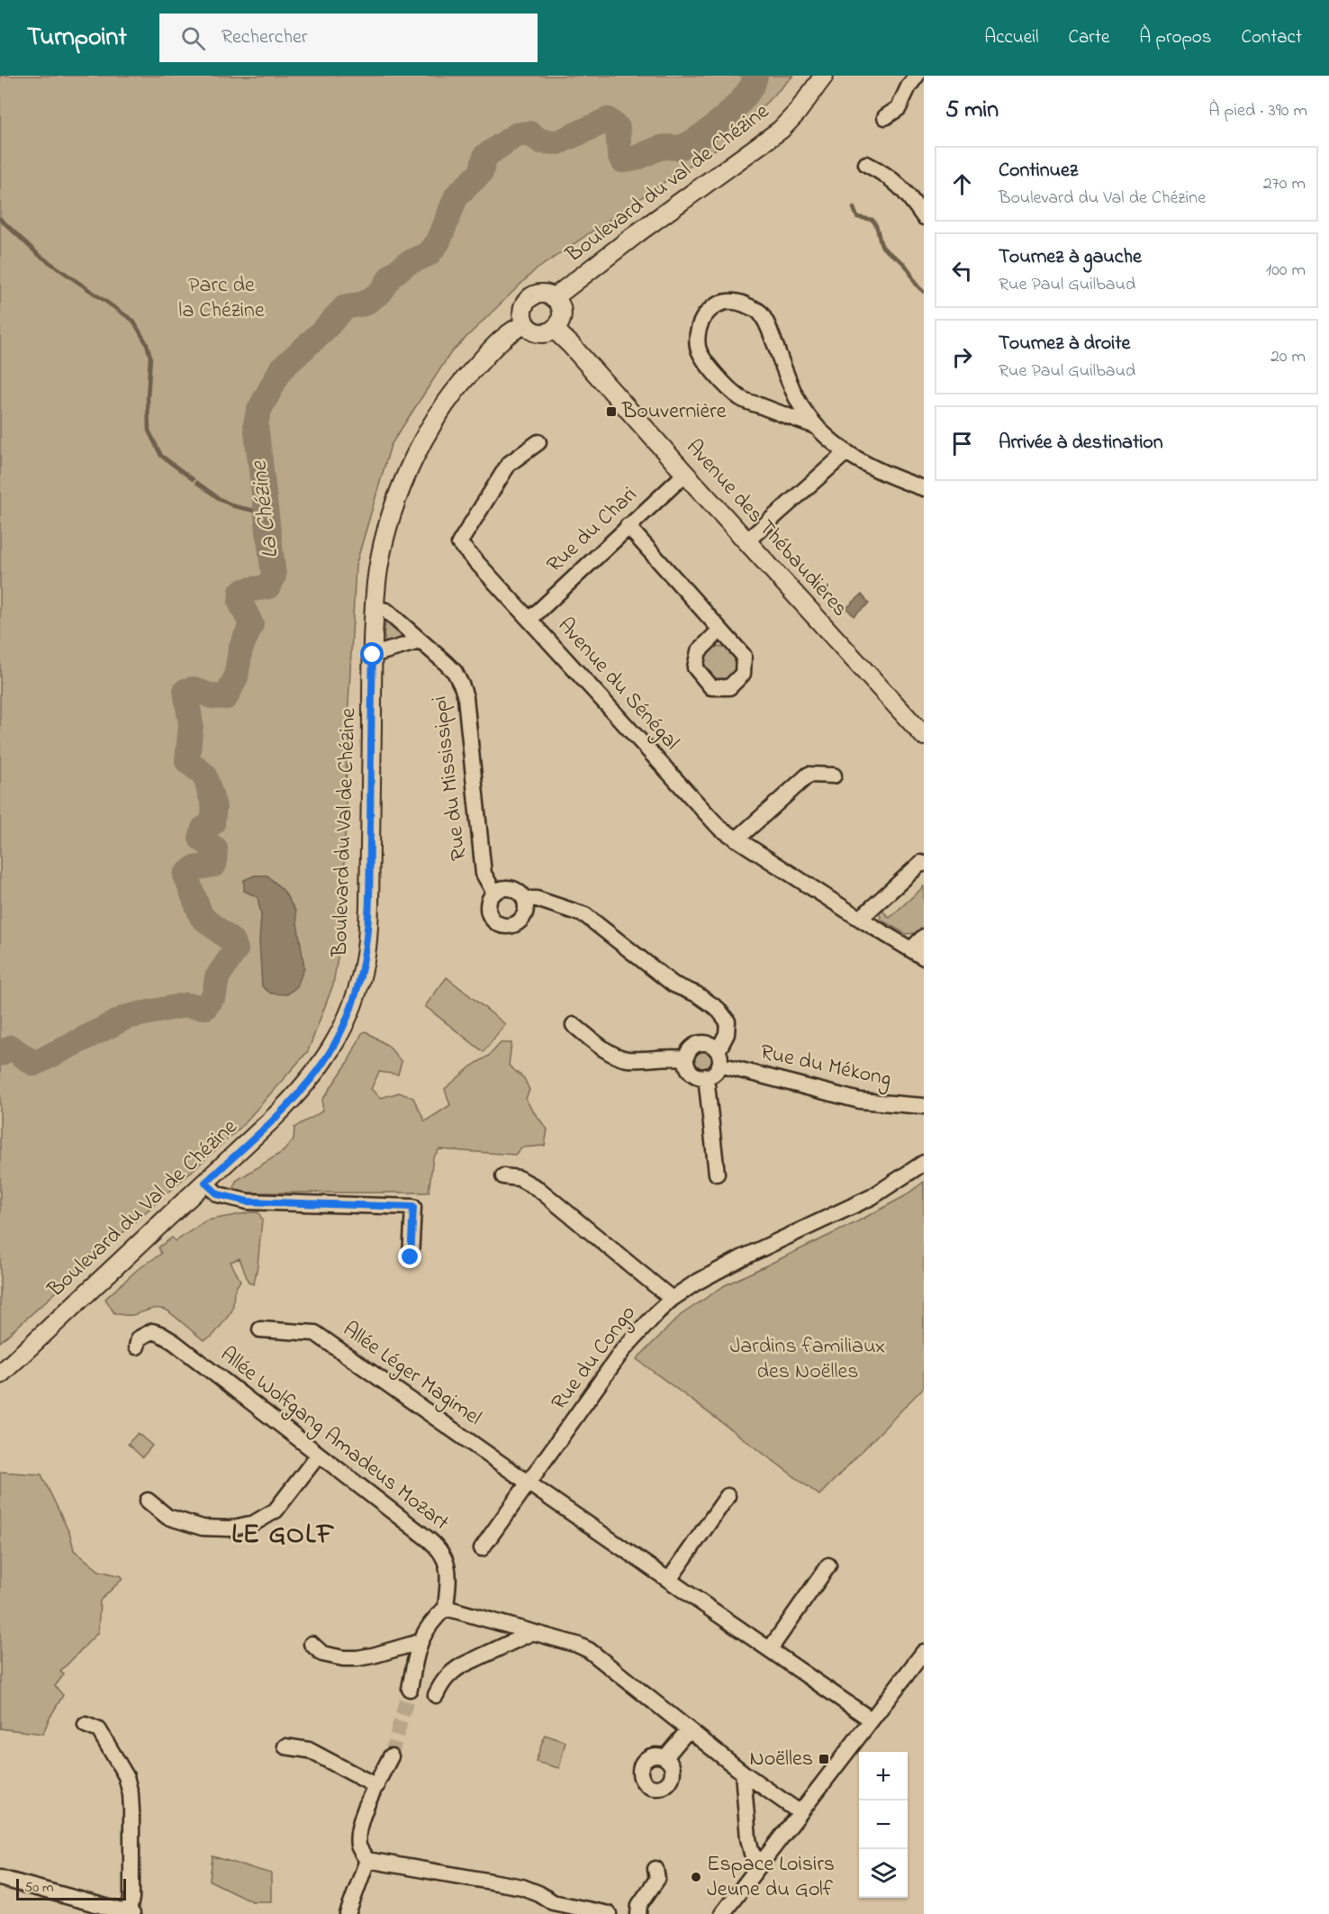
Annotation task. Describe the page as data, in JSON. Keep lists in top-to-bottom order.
{
  "streets": {
    "street": [
      "Boulevard du val de Chézine",
      "Avenue des Thébaudières",
      "Rue du Chari",
      "Avenue du Sénégal",
      "Rue du Mississippi",
      "Boulevard du Val de Chézine",
      "Rue du Mékong",
      "Rue du Congo",
      "Allée Léger Magimel",
      "Allée Wolfgang Amadeus Mozart"
    ]
  },
  "crossings": [
    ["Boulevard du val de Chézine", "Avenue des Thébaudières"],
    ["Boulevard du val de Chézine", "Boulevard du Val de Chézine"],
    ["Avenue des Thébaudières", "Rue du Chari"],
    ["Avenue des Thébaudières", "Boulevard du Val de Chézine"],
    ["Rue du Chari", "Avenue du Sénégal"],
    ["Rue du Mississippi", "Boulevard du Val de Chézine"],
    ["Rue du Congo", "Allée Léger Magimel"]
  ],
  "districts": ["LE GOLF"],
  "water": ["La Chézine"],
  "parks": ["Parc de la Chézine", "Jardins familiaux des Noëlles"],
  "places": {
    "transit": ["Bouvernière", "Noëlles"],
    "other": ["Espace Loisirs Jeune du Golf"]
  },
  "scale_bar": "50 m",
  "page": {
    "header": "Turnpoint",
    "search": "Rechercher",
    "nav": [
      "Accueil",
      "Carte",
      "À propos",
      "Contact"
    ],
    "heading": ["5 min", "À pied · 390 m"],
    "list": [
      ["Continuez", "Boulevard du Val de Chézine", "270 m"],
      ["Tournez à gauche", "Rue Paul Guilbaud", "100 m"],
      ["Tournez à droite", "Rue Paul Guilbaud", "20 m"],
      "Arrivée à destination"
    ],
    "map_buttons": ["+", "−"],
    "scale": "50 m"
  }
}
